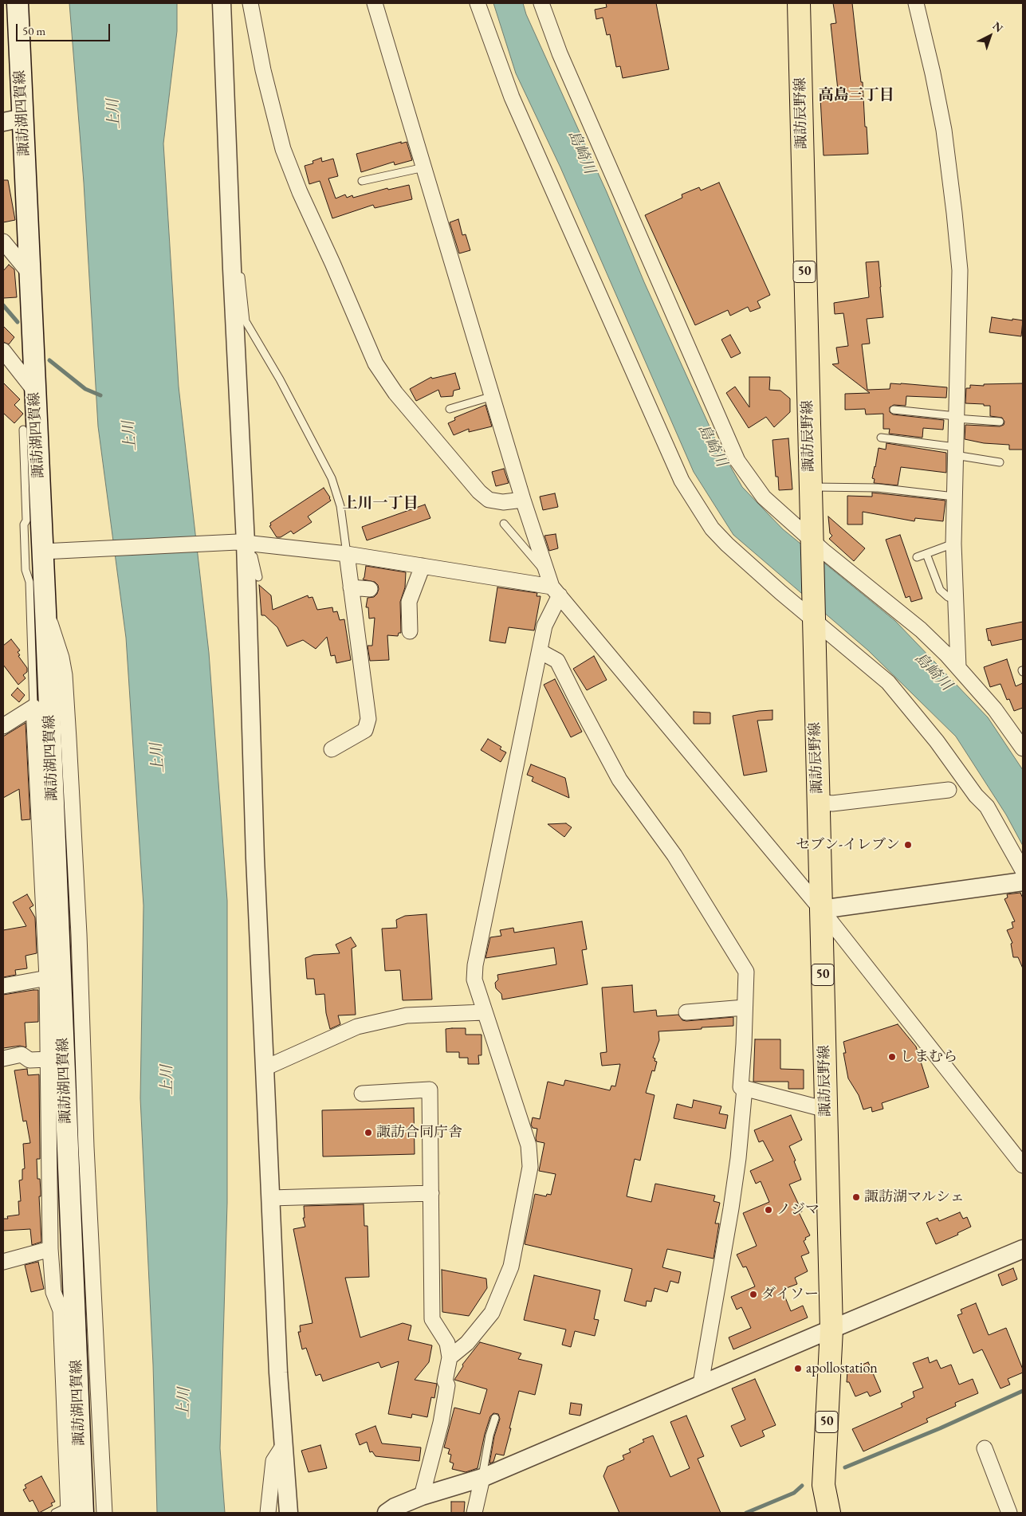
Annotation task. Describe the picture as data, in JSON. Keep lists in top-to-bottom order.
{
  "streets": {
    "main road": ["諏訪湖四賀線", "諏訪辰野線", "50"]
  },
  "districts": ["高島三丁目", "上川一丁目"],
  "water": ["上川", "島崎川"],
  "places": [
    "セブン-イレブン",
    "しまむら",
    "諏訪合同庁舎",
    "諏訪湖マルシェ",
    "ノジマ",
    "ダイソー",
    "apollostation"
  ],
  "scale_bar": "50 m",
  "north": "top right"
}
